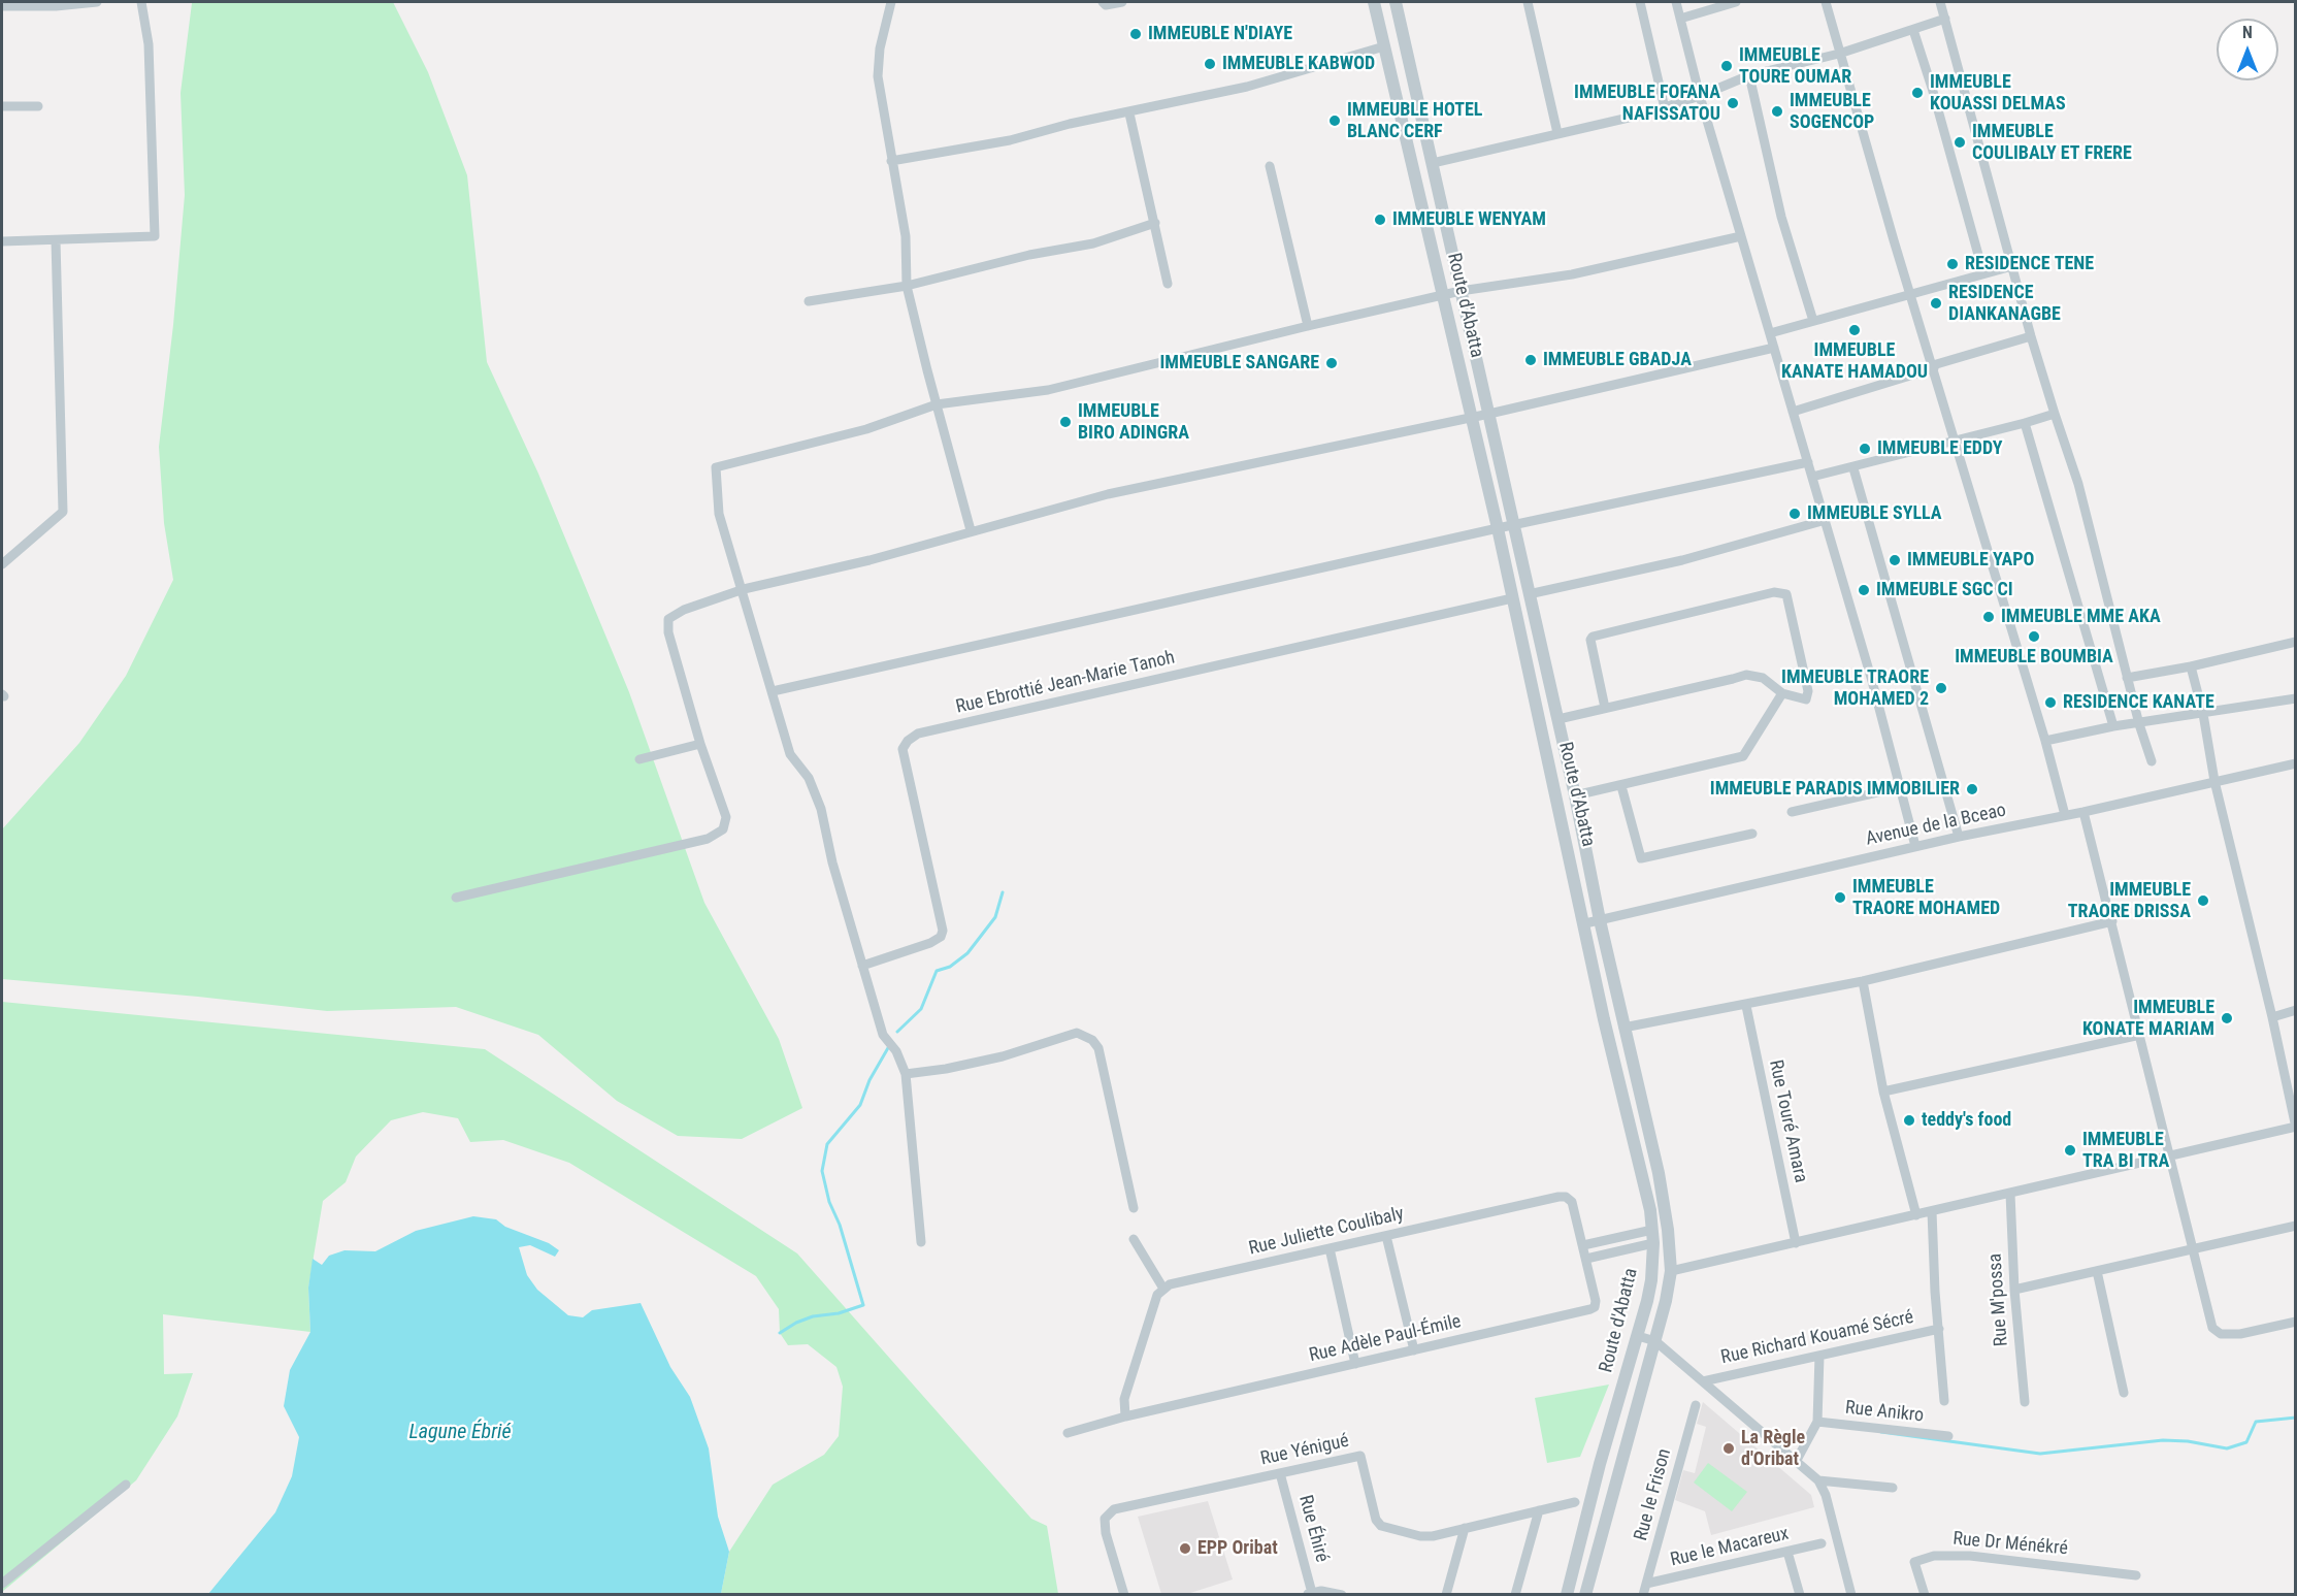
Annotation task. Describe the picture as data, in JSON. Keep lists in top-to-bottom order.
{
  "streets": {
    "street": [
      "Route d'Abatta",
      "Rue Ebrottié Jean-Marie Tanoh",
      "Avenue de la Bceao",
      "Rue Touré Amara",
      "Rue Juliette Coulibaly",
      "Rue M'possa",
      "Rue Richard Kouamé Sécré",
      "Rue Adèle Paul-Émile",
      "Rue Anikro",
      "Rue Yénigué",
      "Rue le Frison",
      "Rue Éhiré",
      "Rue Dr Ménékré",
      "Rue le Macareux"
    ]
  },
  "crossings": [
    ["Route d'Abatta", "Rue Ebrottié Jean-Marie Tanoh"],
    ["Route d'Abatta", "Avenue de la Bceao"],
    ["Rue Juliette Coulibaly", "Rue Adèle Paul-Émile"],
    ["Rue Yénigué", "Rue Éhiré"],
    ["Rue le Frison", "Rue le Macareux"]
  ],
  "water": ["Lagune Ébrié"],
  "places": [
    "IMMEUBLE N'DIAYE",
    "IMMEUBLE KABWOD",
    "IMMEUBLE TOURE OUMAR",
    "IMMEUBLE KOUASSI DELMAS",
    "IMMEUBLE FOFANA NAFISSATOU",
    "IMMEUBLE SOGENCOP",
    "IMMEUBLE HOTEL BLANC CERF",
    "IMMEUBLE COULIBALY ET FRERE",
    "IMMEUBLE WENYAM",
    "RESIDENCE TENE",
    "RESIDENCE DIANKANAGBE",
    "IMMEUBLE KANATE HAMADOU",
    "IMMEUBLE GBADJA",
    "IMMEUBLE SANGARE",
    "IMMEUBLE BIRO ADINGRA",
    "IMMEUBLE EDDY",
    "IMMEUBLE SYLLA",
    "IMMEUBLE YAPO",
    "IMMEUBLE SGC CI",
    "IMMEUBLE MME AKA",
    "IMMEUBLE BOUMBIA",
    "IMMEUBLE TRAORE MOHAMED 2",
    "RESIDENCE KANATE",
    "IMMEUBLE PARADIS IMMOBILIER",
    "IMMEUBLE TRAORE MOHAMED",
    "IMMEUBLE TRAORE DRISSA",
    "IMMEUBLE KONATE MARIAM",
    "teddy's food",
    "IMMEUBLE TRA BI TRA",
    "La Règle d'Oribat",
    "EPP Oribat"
  ],
  "north": "top"
}
